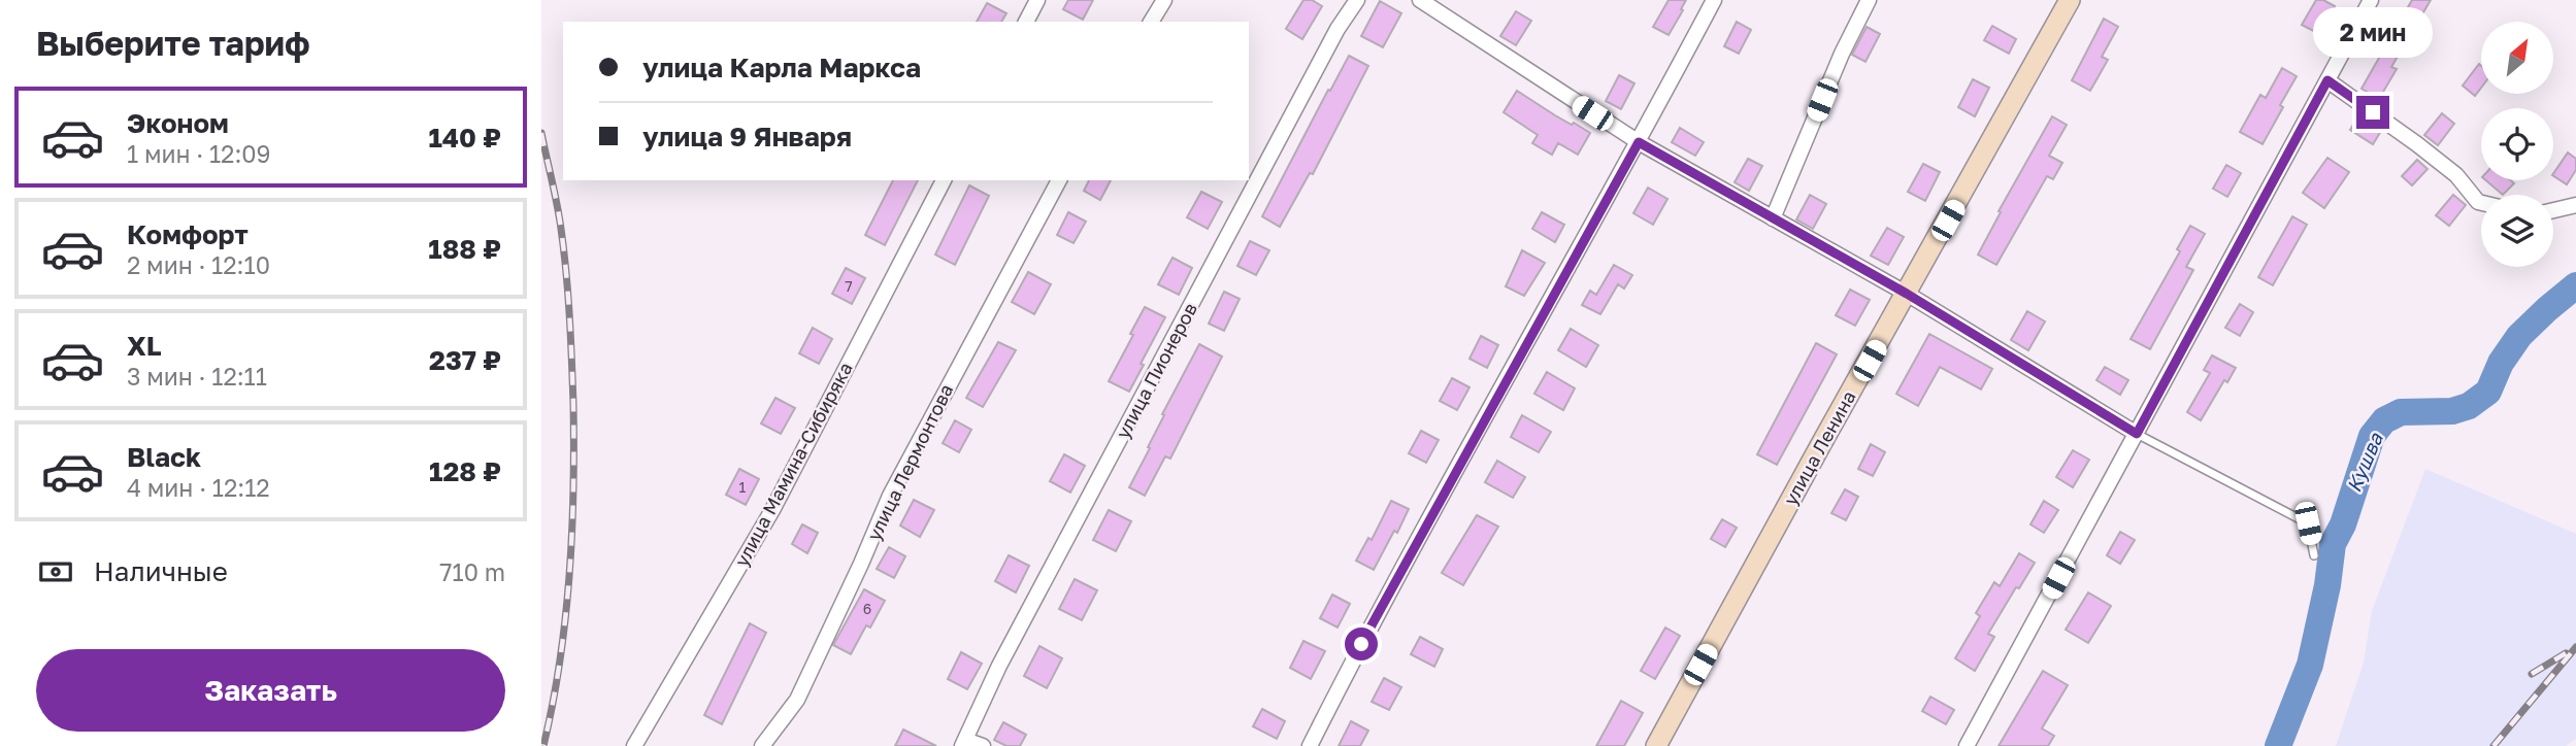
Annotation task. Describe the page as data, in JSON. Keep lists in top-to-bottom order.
{
  "streets": {
    "main road": ["улица Ленина"],
    "street": ["улица Пионеров", "улица Лермонтова", "улица Мамина-Сибиряка"]
  },
  "water": ["Кушва"],
  "house_numbers": ["7", "1", "6"],
  "north": "top right",
  "page": {
    "heading": "Выберите тариф",
    "bubble": "2 мин",
    "banner": ["улица Карла Маркса", "улица 9 Января"],
    "list": [
      {
        "name": "Эконом",
        "note": "1 мин · 12:09",
        "value": "140 ₽"
      },
      {
        "name": "Комфорт",
        "note": "2 мин · 12:10",
        "value": "188 ₽"
      },
      {
        "name": "XL",
        "note": "3 мин · 12:11",
        "value": "237 ₽"
      },
      {
        "name": "Black",
        "note": "4 мин · 12:12",
        "value": "128 ₽"
      }
    ],
    "pay": ["Наличные", "710 m"],
    "buttons": "Заказать"
  }
}
